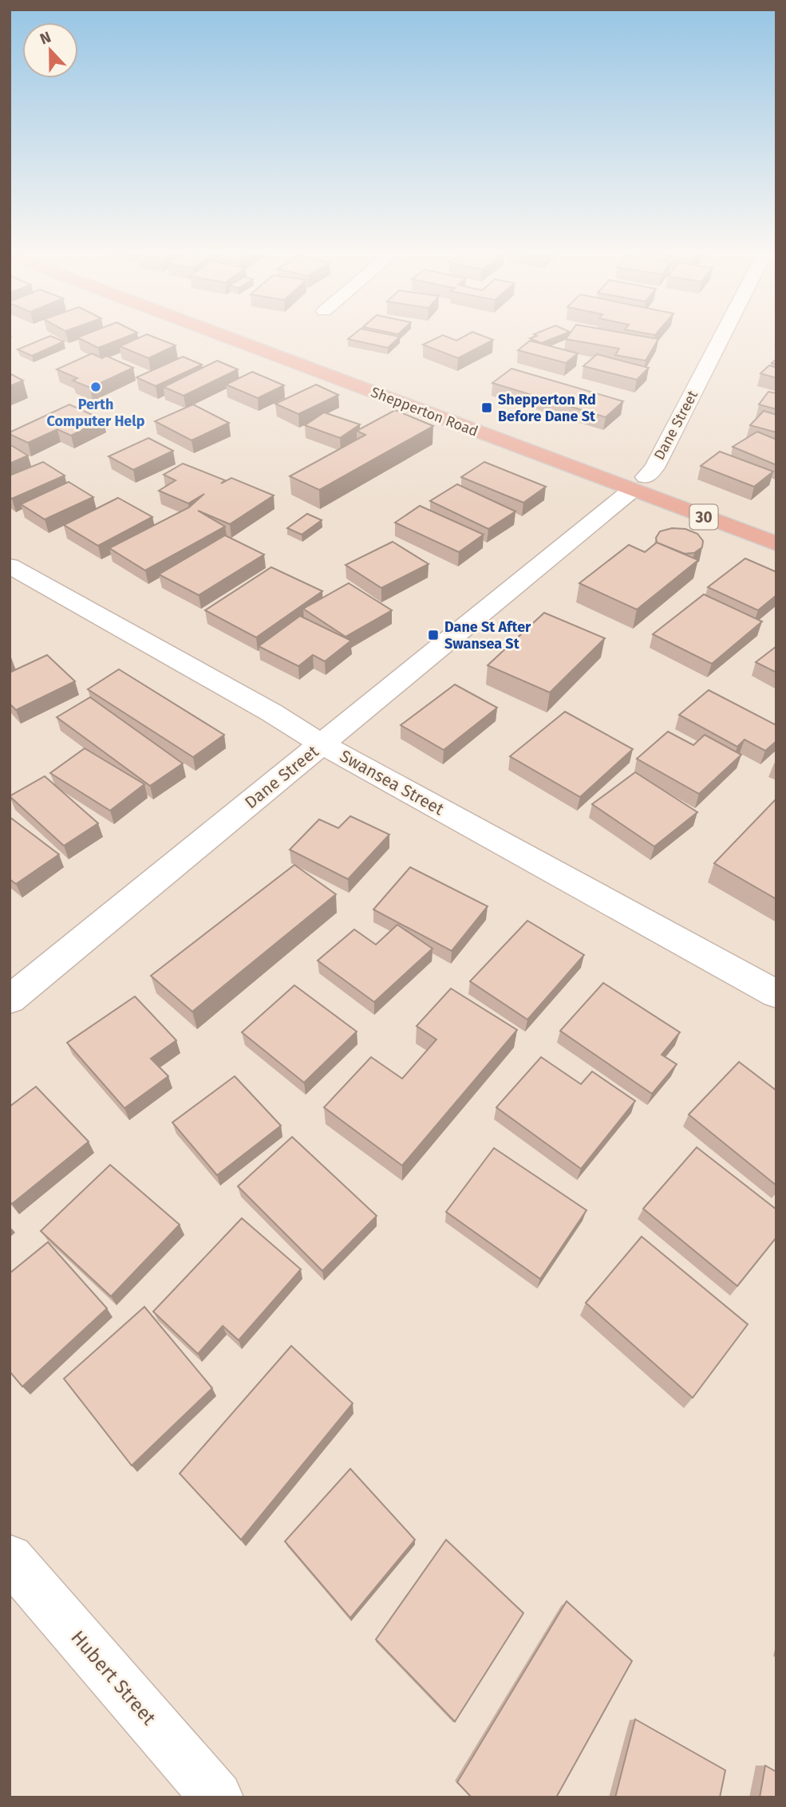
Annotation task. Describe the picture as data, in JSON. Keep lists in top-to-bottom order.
{
  "streets": {
    "highway": ["Shepperton Road", "30"],
    "street": ["Dane Street", "Swansea Street", "Hubert Street"]
  },
  "crossings": [
    ["Shepperton Road", "Dane Street"],
    ["Dane Street", "Swansea Street"]
  ],
  "places": {
    "other": ["Perth Computer Help"],
    "transit": ["Shepperton Rd Before Dane St", "Dane St After Swansea St"]
  },
  "north": "top"
}
